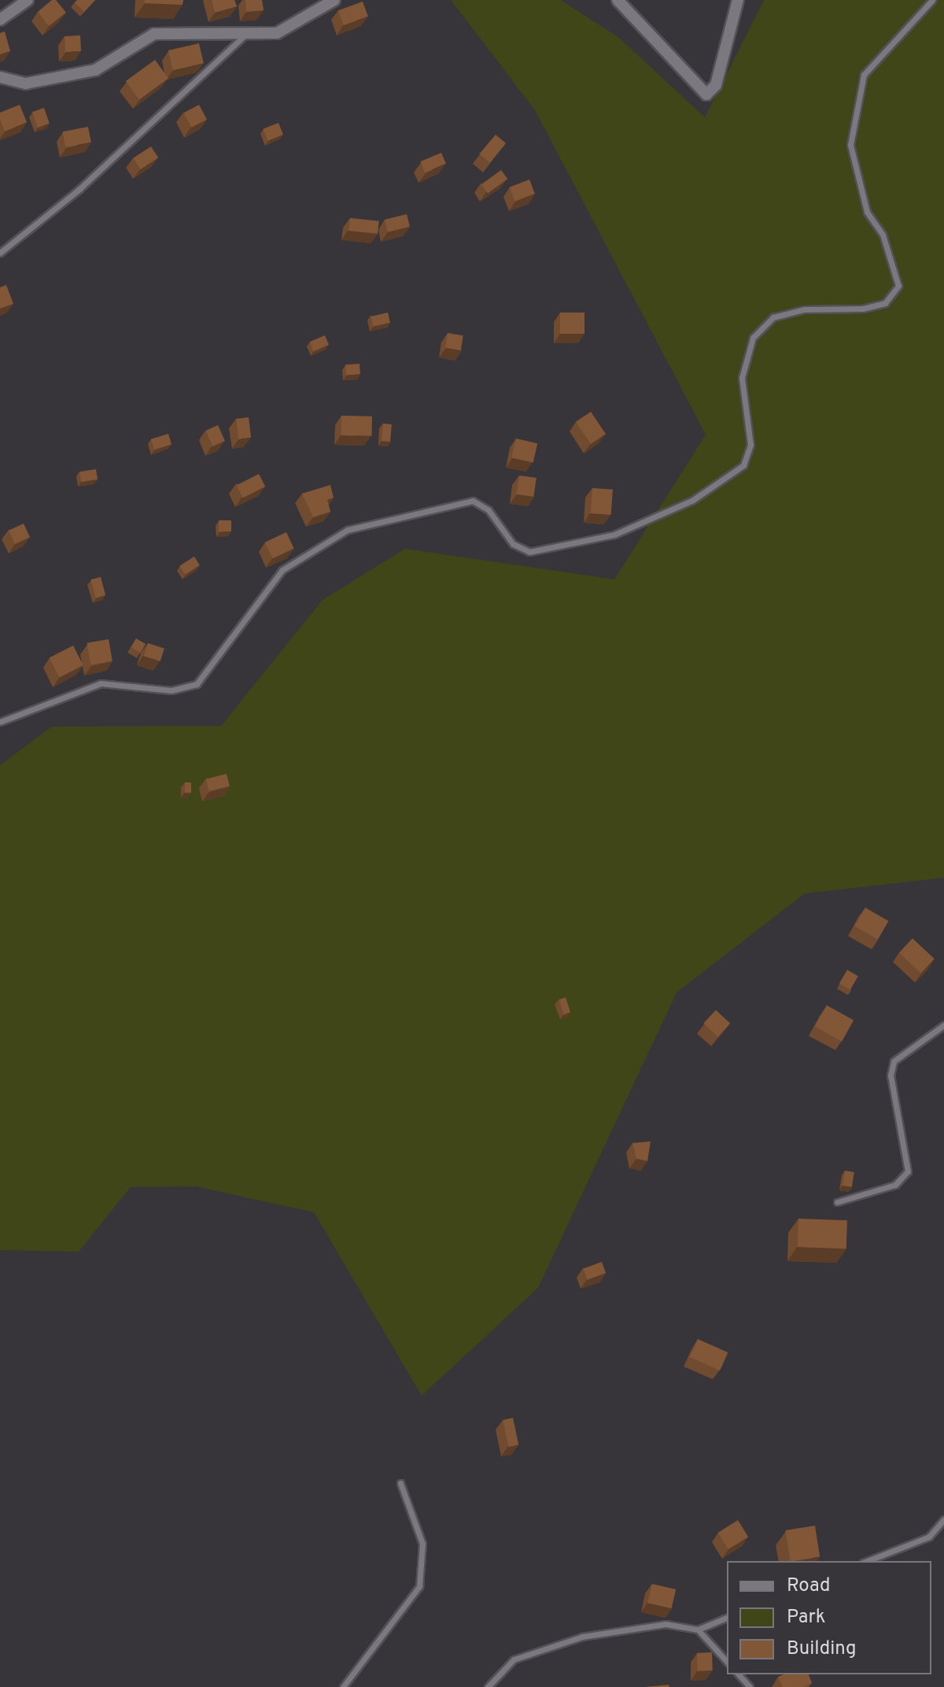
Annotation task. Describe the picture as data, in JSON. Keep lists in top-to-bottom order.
{
  "legend": ["Road", "Park", "Building"]
}
